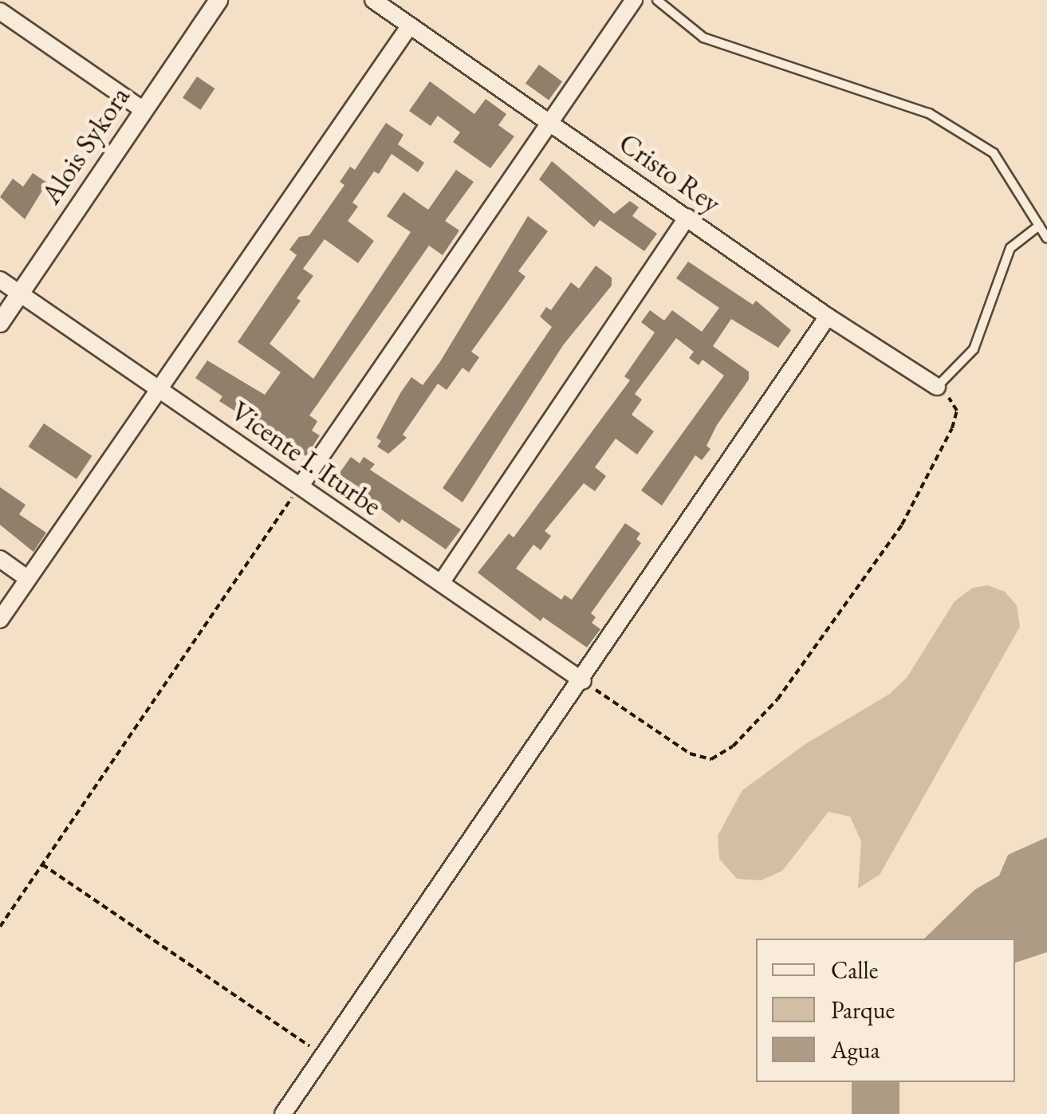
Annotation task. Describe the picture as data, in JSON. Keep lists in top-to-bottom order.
{
  "streets": {
    "street": ["Alois Sykora", "Cristo Rey", "Vicente I. Iturbe"]
  },
  "crossings": [
    ["Alois Sykora", "Vicente I. Iturbe"]
  ],
  "legend": ["Calle", "Parque", "Agua"]
}
